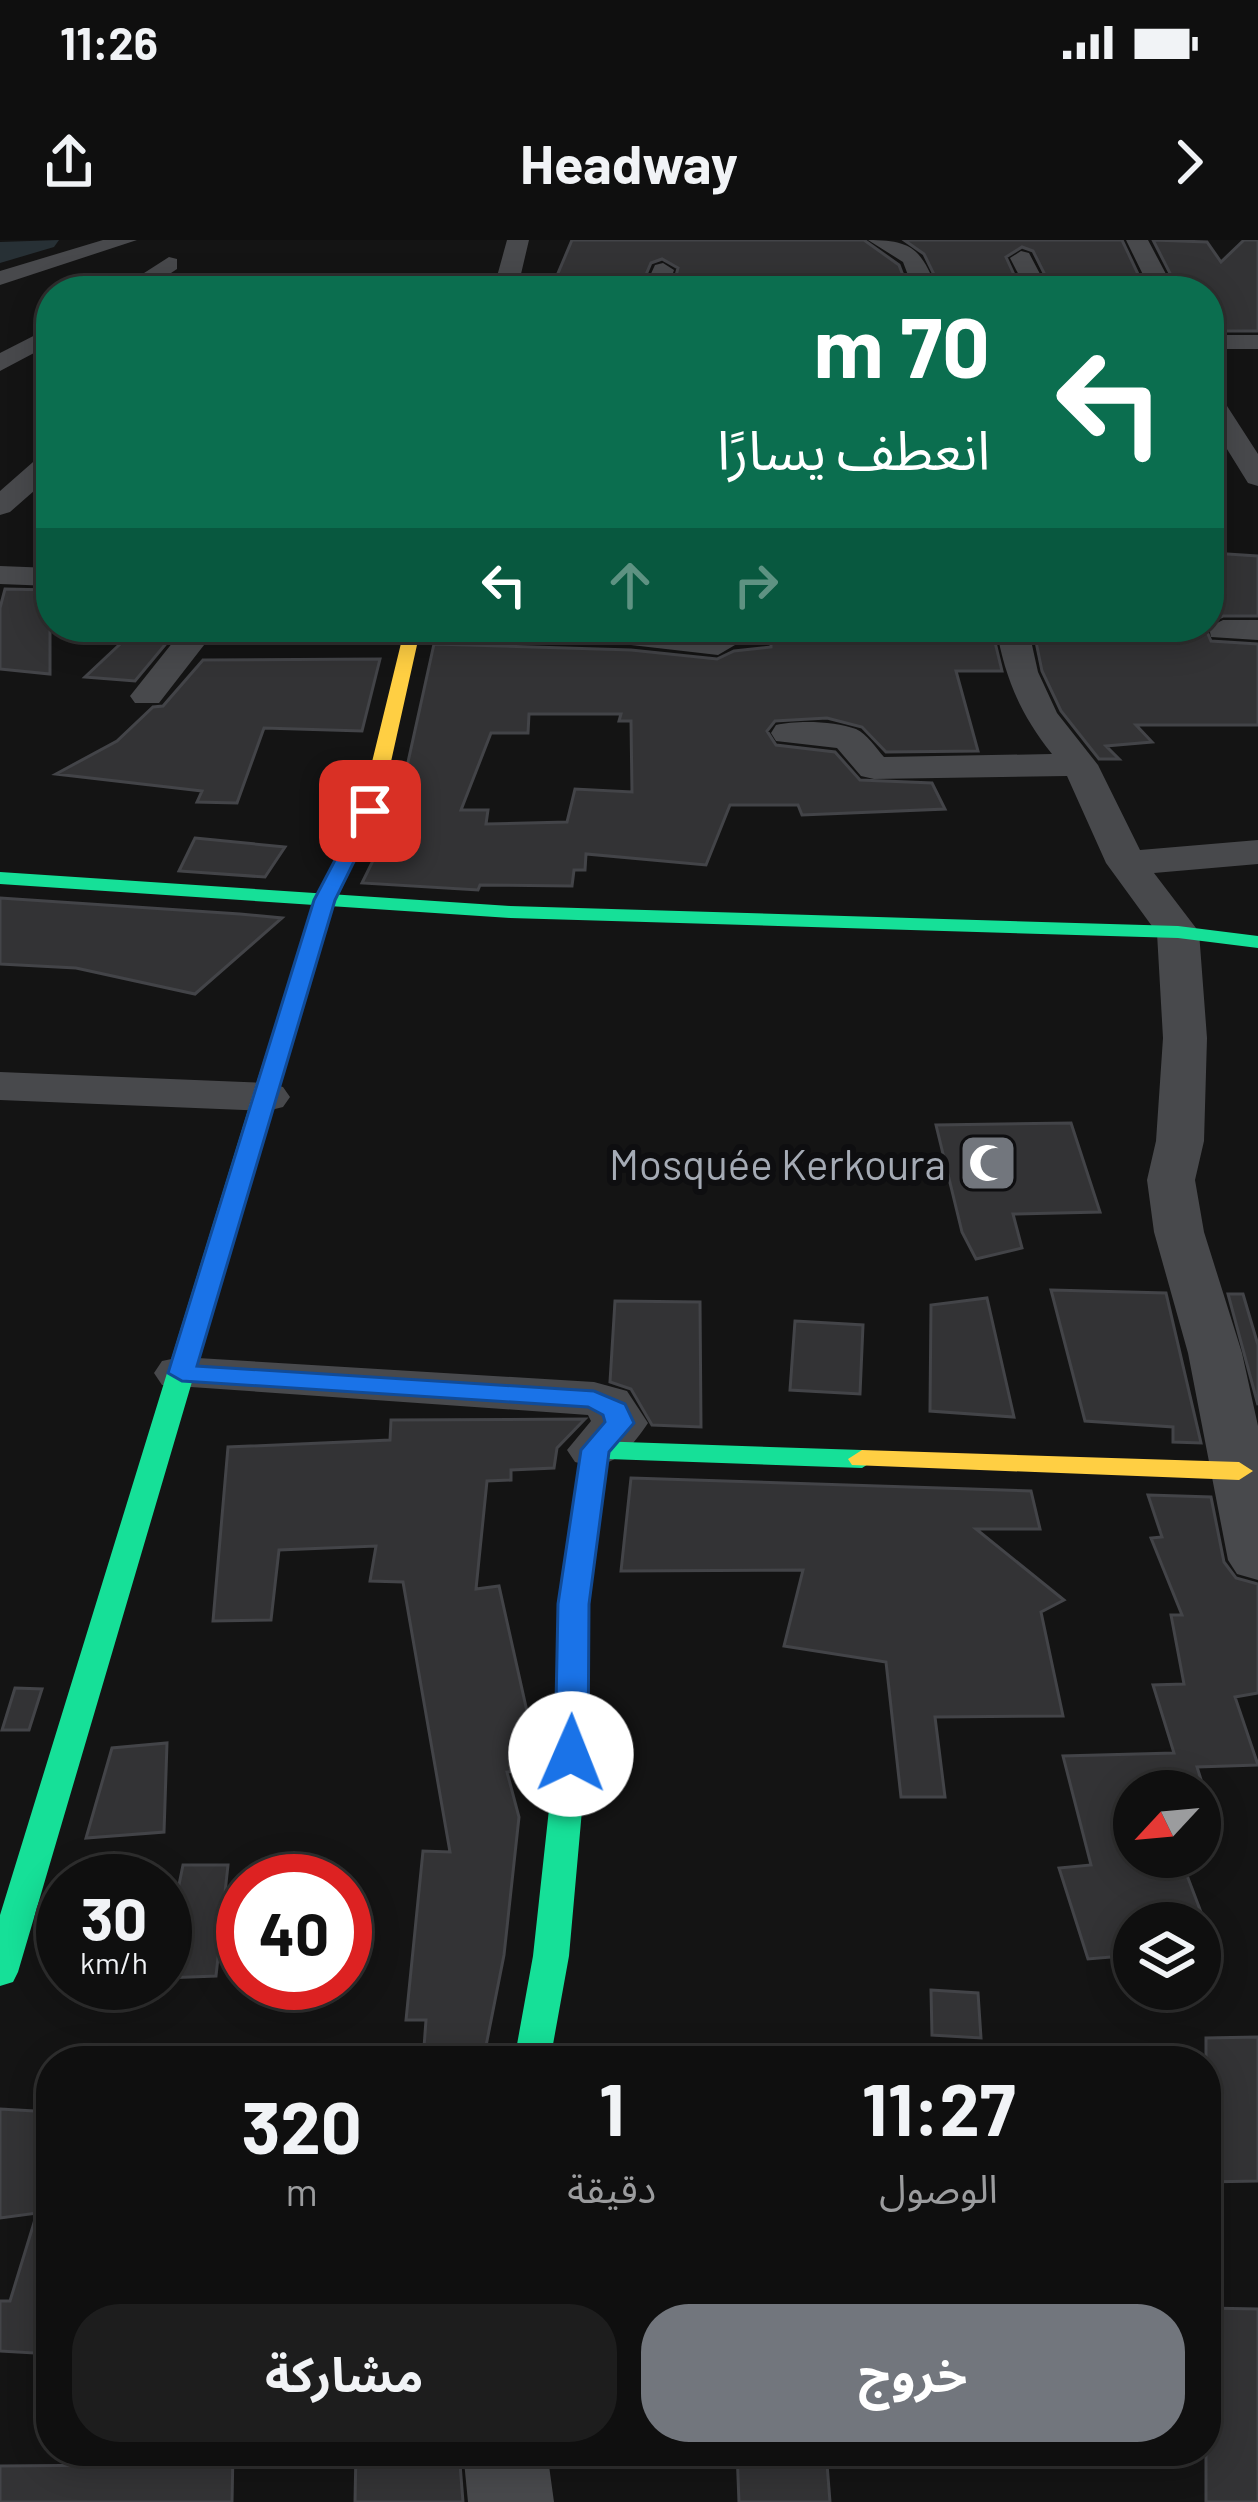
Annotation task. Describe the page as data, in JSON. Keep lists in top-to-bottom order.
{
  "places": {
    "mosque": ["Mosquée Kerkoura"]
  },
  "north": "bottom left",
  "page": {
    "status": "11:26",
    "header": "Headway",
    "turn": ["70 m", "انعطف يسارًا"],
    "speed": "30 km/h",
    "limit": "40",
    "eta": [
      "11:27",
      "الوصول",
      "1",
      "دقيقة",
      "320",
      "m"
    ],
    "buttons": ["خروج", "مشاركة"]
  }
}
